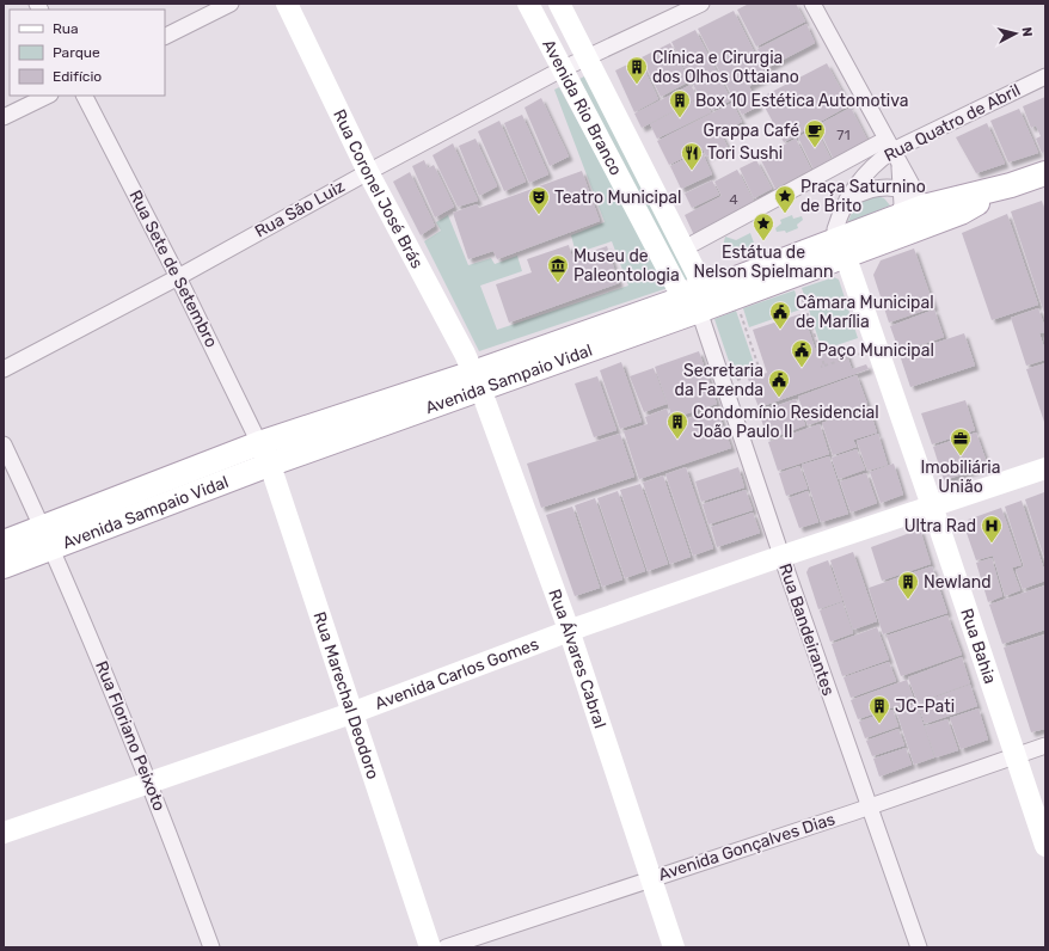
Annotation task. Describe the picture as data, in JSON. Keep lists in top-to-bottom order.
{
  "streets": {
    "main road": ["Avenida Sampaio Vidal"],
    "street": [
      "Avenida Rio Branco",
      "Rua Quatro de Abril",
      "Rua Coronel José Brás",
      "Rua São Luiz",
      "Rua Sete de Setembro",
      "Rua Bandeirantes",
      "Rua Bahia",
      "Rua Álvares Cabral",
      "Avenida Carlos Gomes",
      "Rua Marechal Deodoro",
      "Rua Floriano Peixoto",
      "Avenida Gonçalves Dias"
    ]
  },
  "crossings": [
    ["Avenida Rio Branco", "Rua São Luiz"],
    ["Avenida Rio Branco", "Avenida Sampaio Vidal"],
    ["Avenida Rio Branco", "Rua Bandeirantes"],
    ["Rua Quatro de Abril", "Avenida Sampaio Vidal"],
    ["Rua Quatro de Abril", "Rua Bahia"],
    ["Rua Coronel José Brás", "Rua São Luiz"],
    ["Rua Coronel José Brás", "Avenida Sampaio Vidal"],
    ["Rua Coronel José Brás", "Rua Álvares Cabral"],
    ["Rua São Luiz", "Rua Sete de Setembro"],
    ["Rua Sete de Setembro", "Avenida Sampaio Vidal"],
    ["Rua Sete de Setembro", "Rua Marechal Deodoro"],
    ["Avenida Sampaio Vidal", "Rua Bandeirantes"],
    ["Avenida Sampaio Vidal", "Rua Bahia"],
    ["Avenida Sampaio Vidal", "Rua Álvares Cabral"],
    ["Avenida Sampaio Vidal", "Rua Marechal Deodoro"],
    ["Avenida Sampaio Vidal", "Rua Floriano Peixoto"],
    ["Rua Bandeirantes", "Avenida Carlos Gomes"],
    ["Rua Bandeirantes", "Avenida Gonçalves Dias"],
    ["Rua Bahia", "Avenida Carlos Gomes"],
    ["Rua Bahia", "Avenida Gonçalves Dias"],
    ["Rua Álvares Cabral", "Avenida Carlos Gomes"],
    ["Rua Álvares Cabral", "Avenida Gonçalves Dias"],
    ["Avenida Carlos Gomes", "Rua Marechal Deodoro"],
    ["Avenida Carlos Gomes", "Rua Floriano Peixoto"]
  ],
  "places": {
    "building": [
      "Clínica e Cirurgia dos Olhos Ottaiano",
      "Box 10 Estética Automotiva",
      "Condomínio Residencial João Paulo II",
      "Newland",
      "JC-Pati"
    ],
    "cafe": ["Grappa Café"],
    "restaurant": ["Tori Sushi"],
    "place": ["Praça Saturnino de Brito", "Estátua de Nelson Spielmann"],
    "theatre": ["Teatro Municipal"],
    "museum": ["Museu de Paleontologia"],
    "public building": ["Câmara Municipal de Marília", "Paço Municipal", "Secretaria da Fazenda"],
    "office": ["Imobiliária União"],
    "hospital": ["Ultra Rad"]
  },
  "house_numbers": ["71", "4"],
  "legend": ["Rua", "Parque", "Edifício"],
  "north": "right"
}
